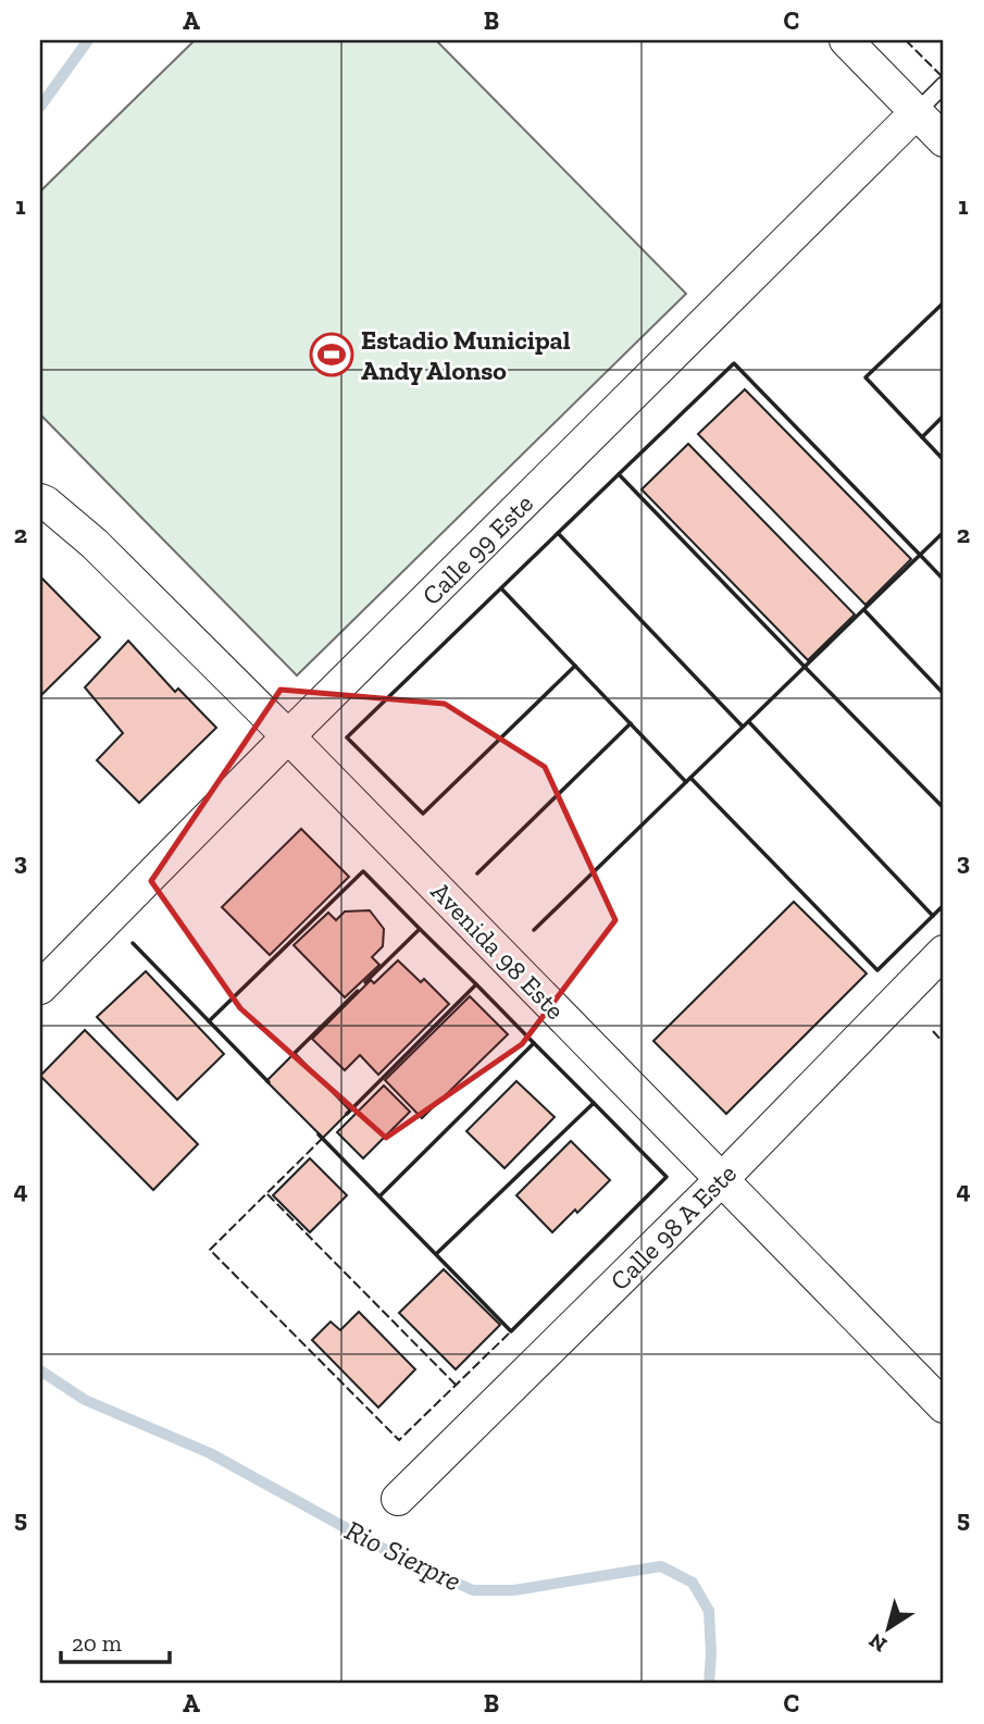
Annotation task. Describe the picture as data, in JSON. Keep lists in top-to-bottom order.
{
  "streets": {
    "street": ["Calle 99 Este", "Avenida 98 Este", "Calle 98 A Este"]
  },
  "crossings": [
    ["Calle 99 Este", "Avenida 98 Este"],
    ["Avenida 98 Este", "Calle 98 A Este"]
  ],
  "water": ["Rio Sierpre"],
  "places": {
    "sports": ["Estadio Municipal Andy Alonso"]
  },
  "scale_bar": "20 m",
  "north": "bottom left",
  "grid": {
    "columns": ["A", "B", "C"],
    "rows": [
      "1",
      "2",
      "3",
      "4",
      "5"
    ]
  }
}
